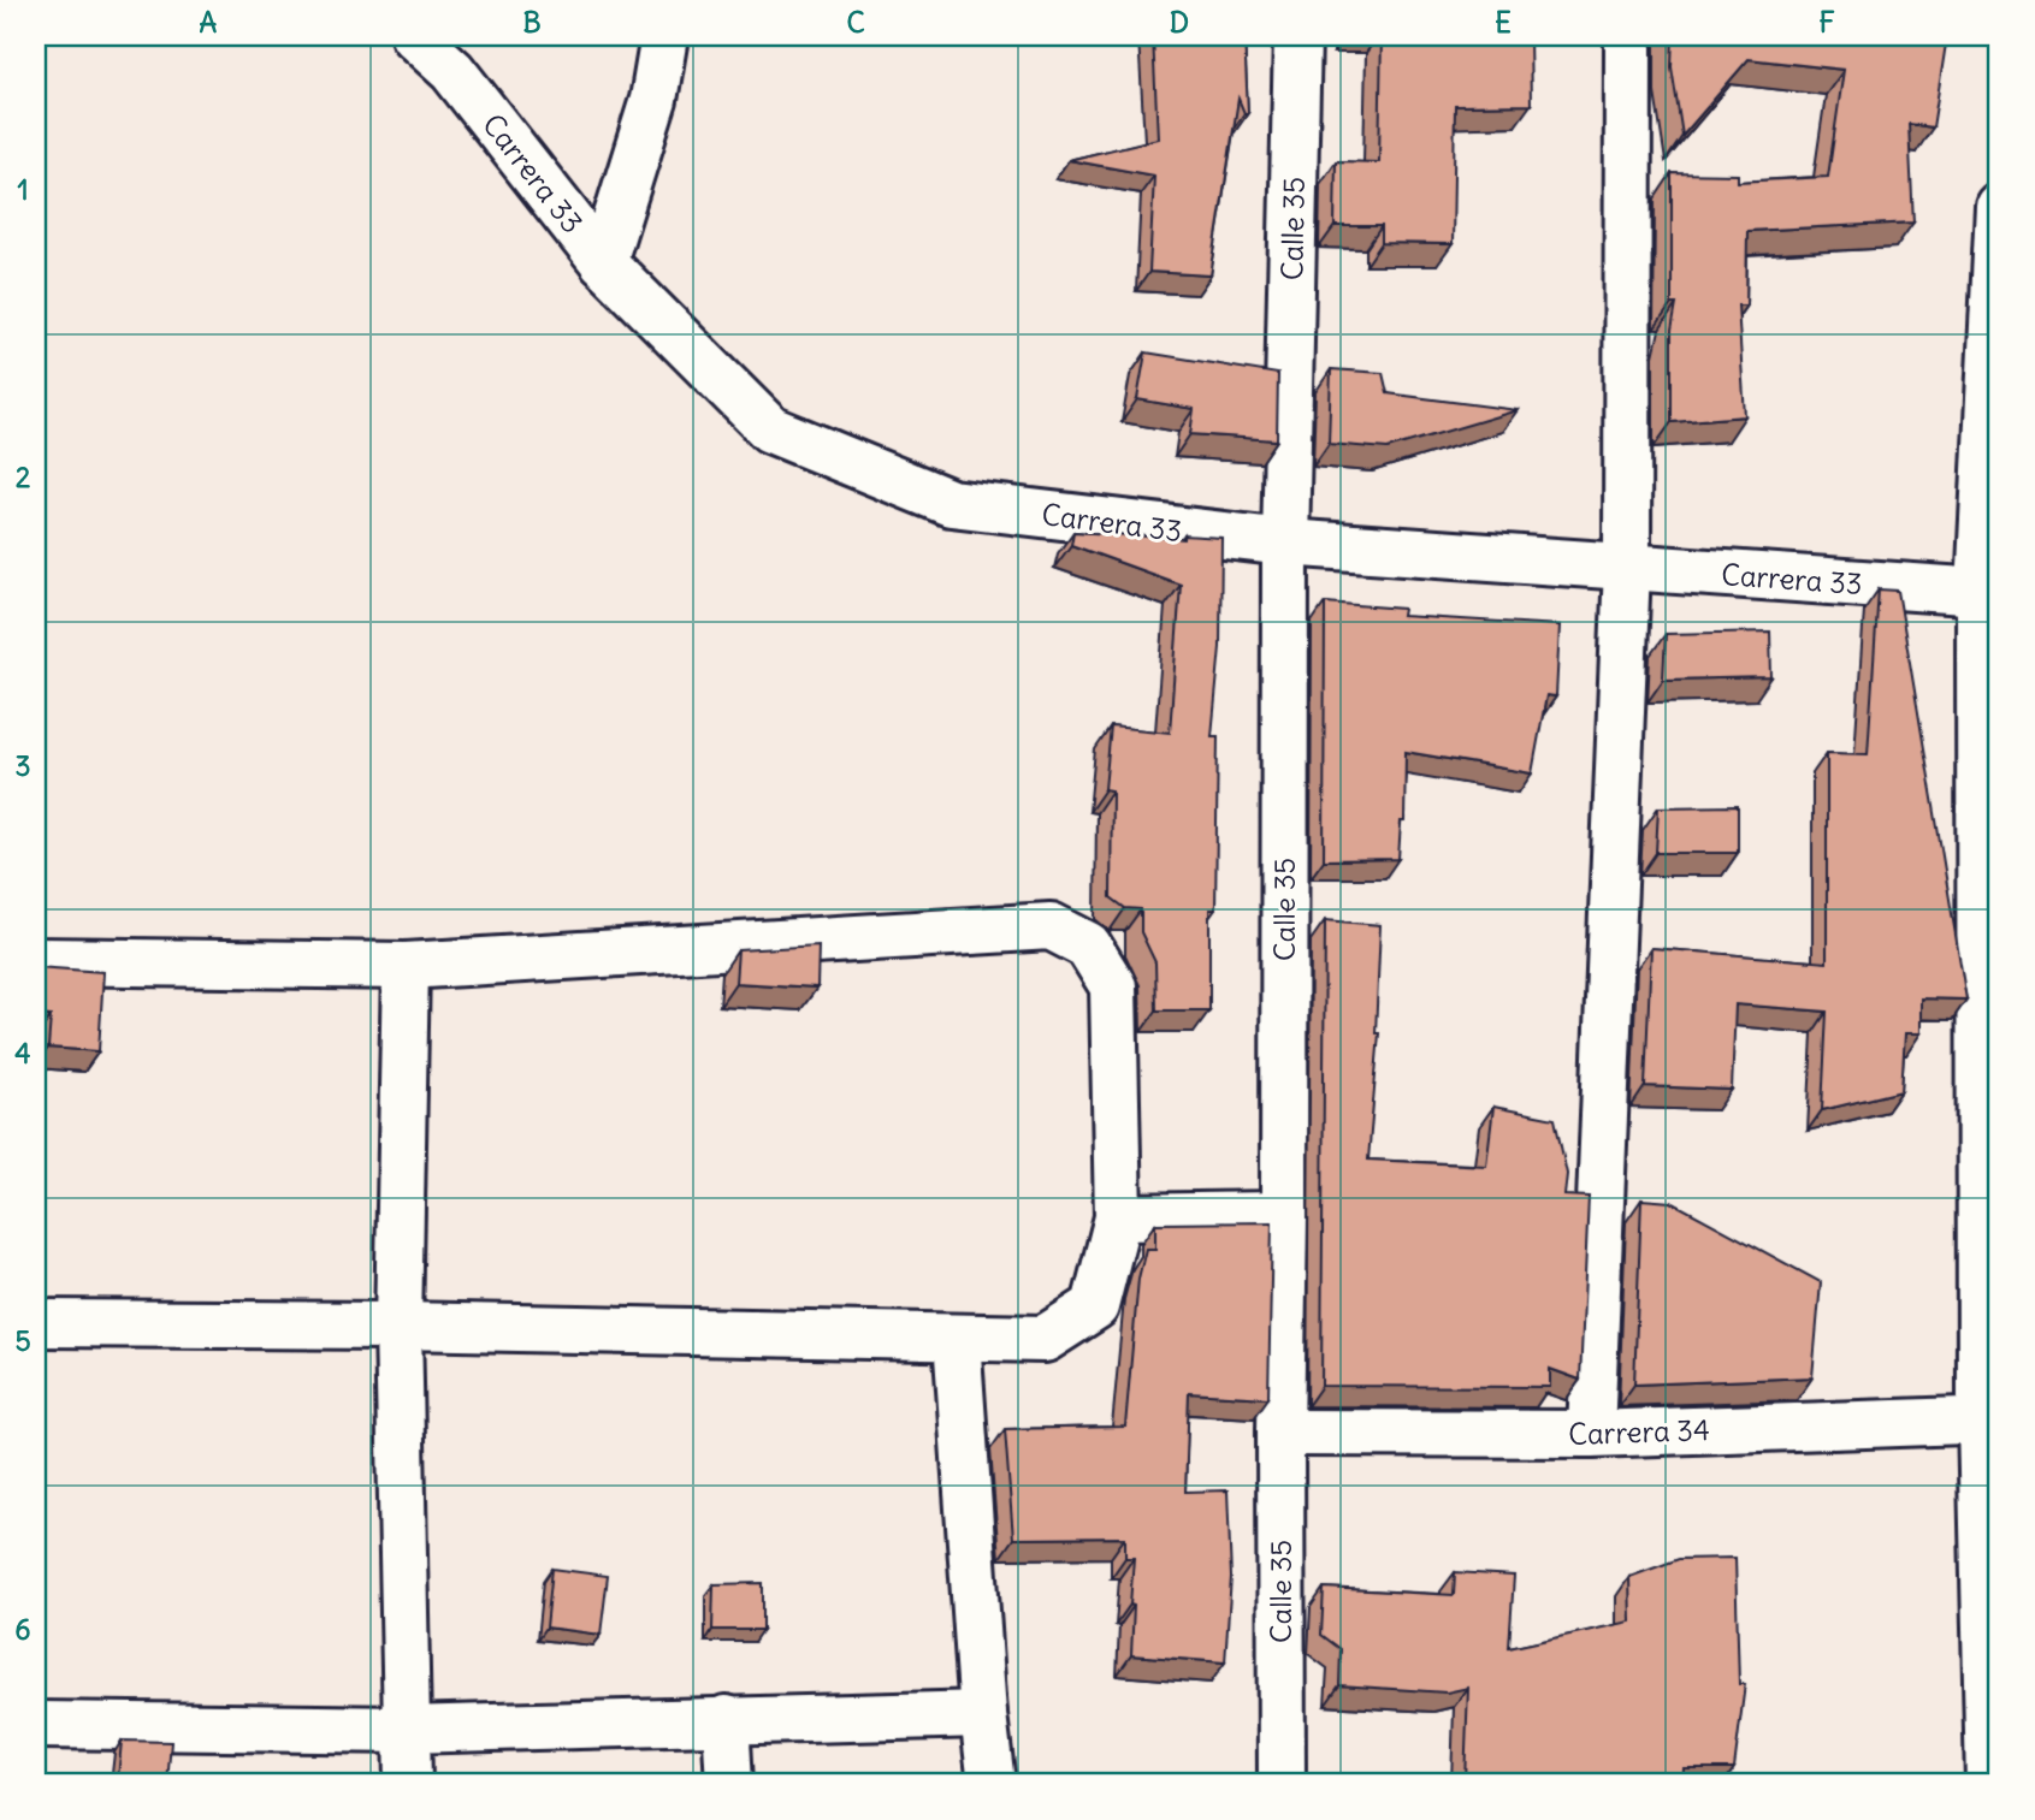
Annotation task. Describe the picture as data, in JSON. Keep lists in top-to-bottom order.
{
  "streets": {
    "street": ["Carrera 33", "Calle 35", "Carrera 34"]
  },
  "crossings": [
    ["Carrera 33", "Calle 35"],
    ["Calle 35", "Carrera 34"]
  ],
  "grid": {
    "columns": [
      "A",
      "B",
      "C",
      "D",
      "E",
      "F"
    ],
    "rows": [
      "1",
      "2",
      "3",
      "4",
      "5",
      "6"
    ]
  }
}
